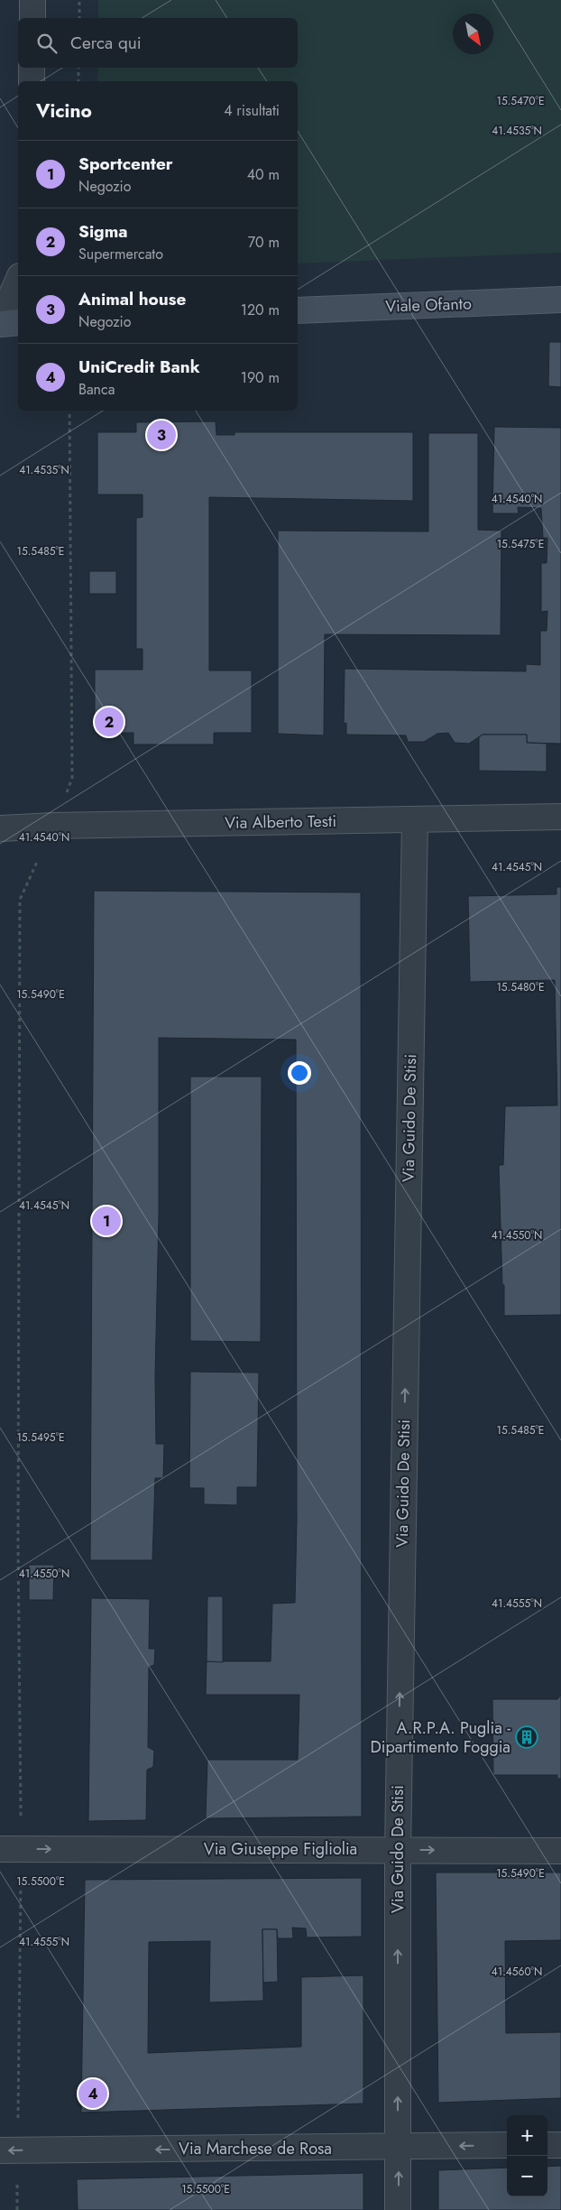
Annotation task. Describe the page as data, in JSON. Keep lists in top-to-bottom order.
{
  "streets": {
    "main road": ["Viale Ofanto"],
    "street": [
      "Via Alberto Testi",
      "Via Guido De Stisi",
      "Via Giuseppe Figliolia",
      "Via Marchese de Rosa"
    ]
  },
  "crossings": [
    ["Via Alberto Testi", "Via Guido De Stisi"],
    ["Via Guido De Stisi", "Via Giuseppe Figliolia"],
    ["Via Guido De Stisi", "Via Marchese de Rosa"]
  ],
  "one_way": ["Via Guido De Stisi", "Via Giuseppe Figliolia", "Via Marchese de Rosa"],
  "places": {
    "building": ["A.R.P.A. Puglia - Dipartimento Foggia"]
  },
  "north": "bottom right",
  "page": {
    "search": "Cerca qui",
    "heading": ["Vicino", "4 risultati"],
    "list": [
      {
        "mark": "1",
        "name": "Sportcenter",
        "note": "Negozio",
        "value": "40 m"
      },
      {
        "mark": "2",
        "name": "Sigma",
        "note": "Supermercato",
        "value": "70 m"
      },
      {
        "mark": "3",
        "name": "Animal house",
        "note": "Negozio",
        "value": "120 m"
      },
      {
        "mark": "4",
        "name": "UniCredit Bank",
        "note": "Banca",
        "value": "190 m"
      }
    ],
    "pins": [
      "3",
      "2",
      "1",
      "4"
    ],
    "map_buttons": ["+", "−"]
  },
  "coordinates": [
    "15.5470°E",
    "41.4535°N",
    "41.4540°N",
    "15.5475°E",
    "15.5485°E",
    "41.4545°N",
    "15.5480°E",
    "15.5490°E",
    "41.4550°N",
    "15.5495°E",
    "41.4555°N",
    "15.5500°E",
    "41.4560°N"
  ]
}
